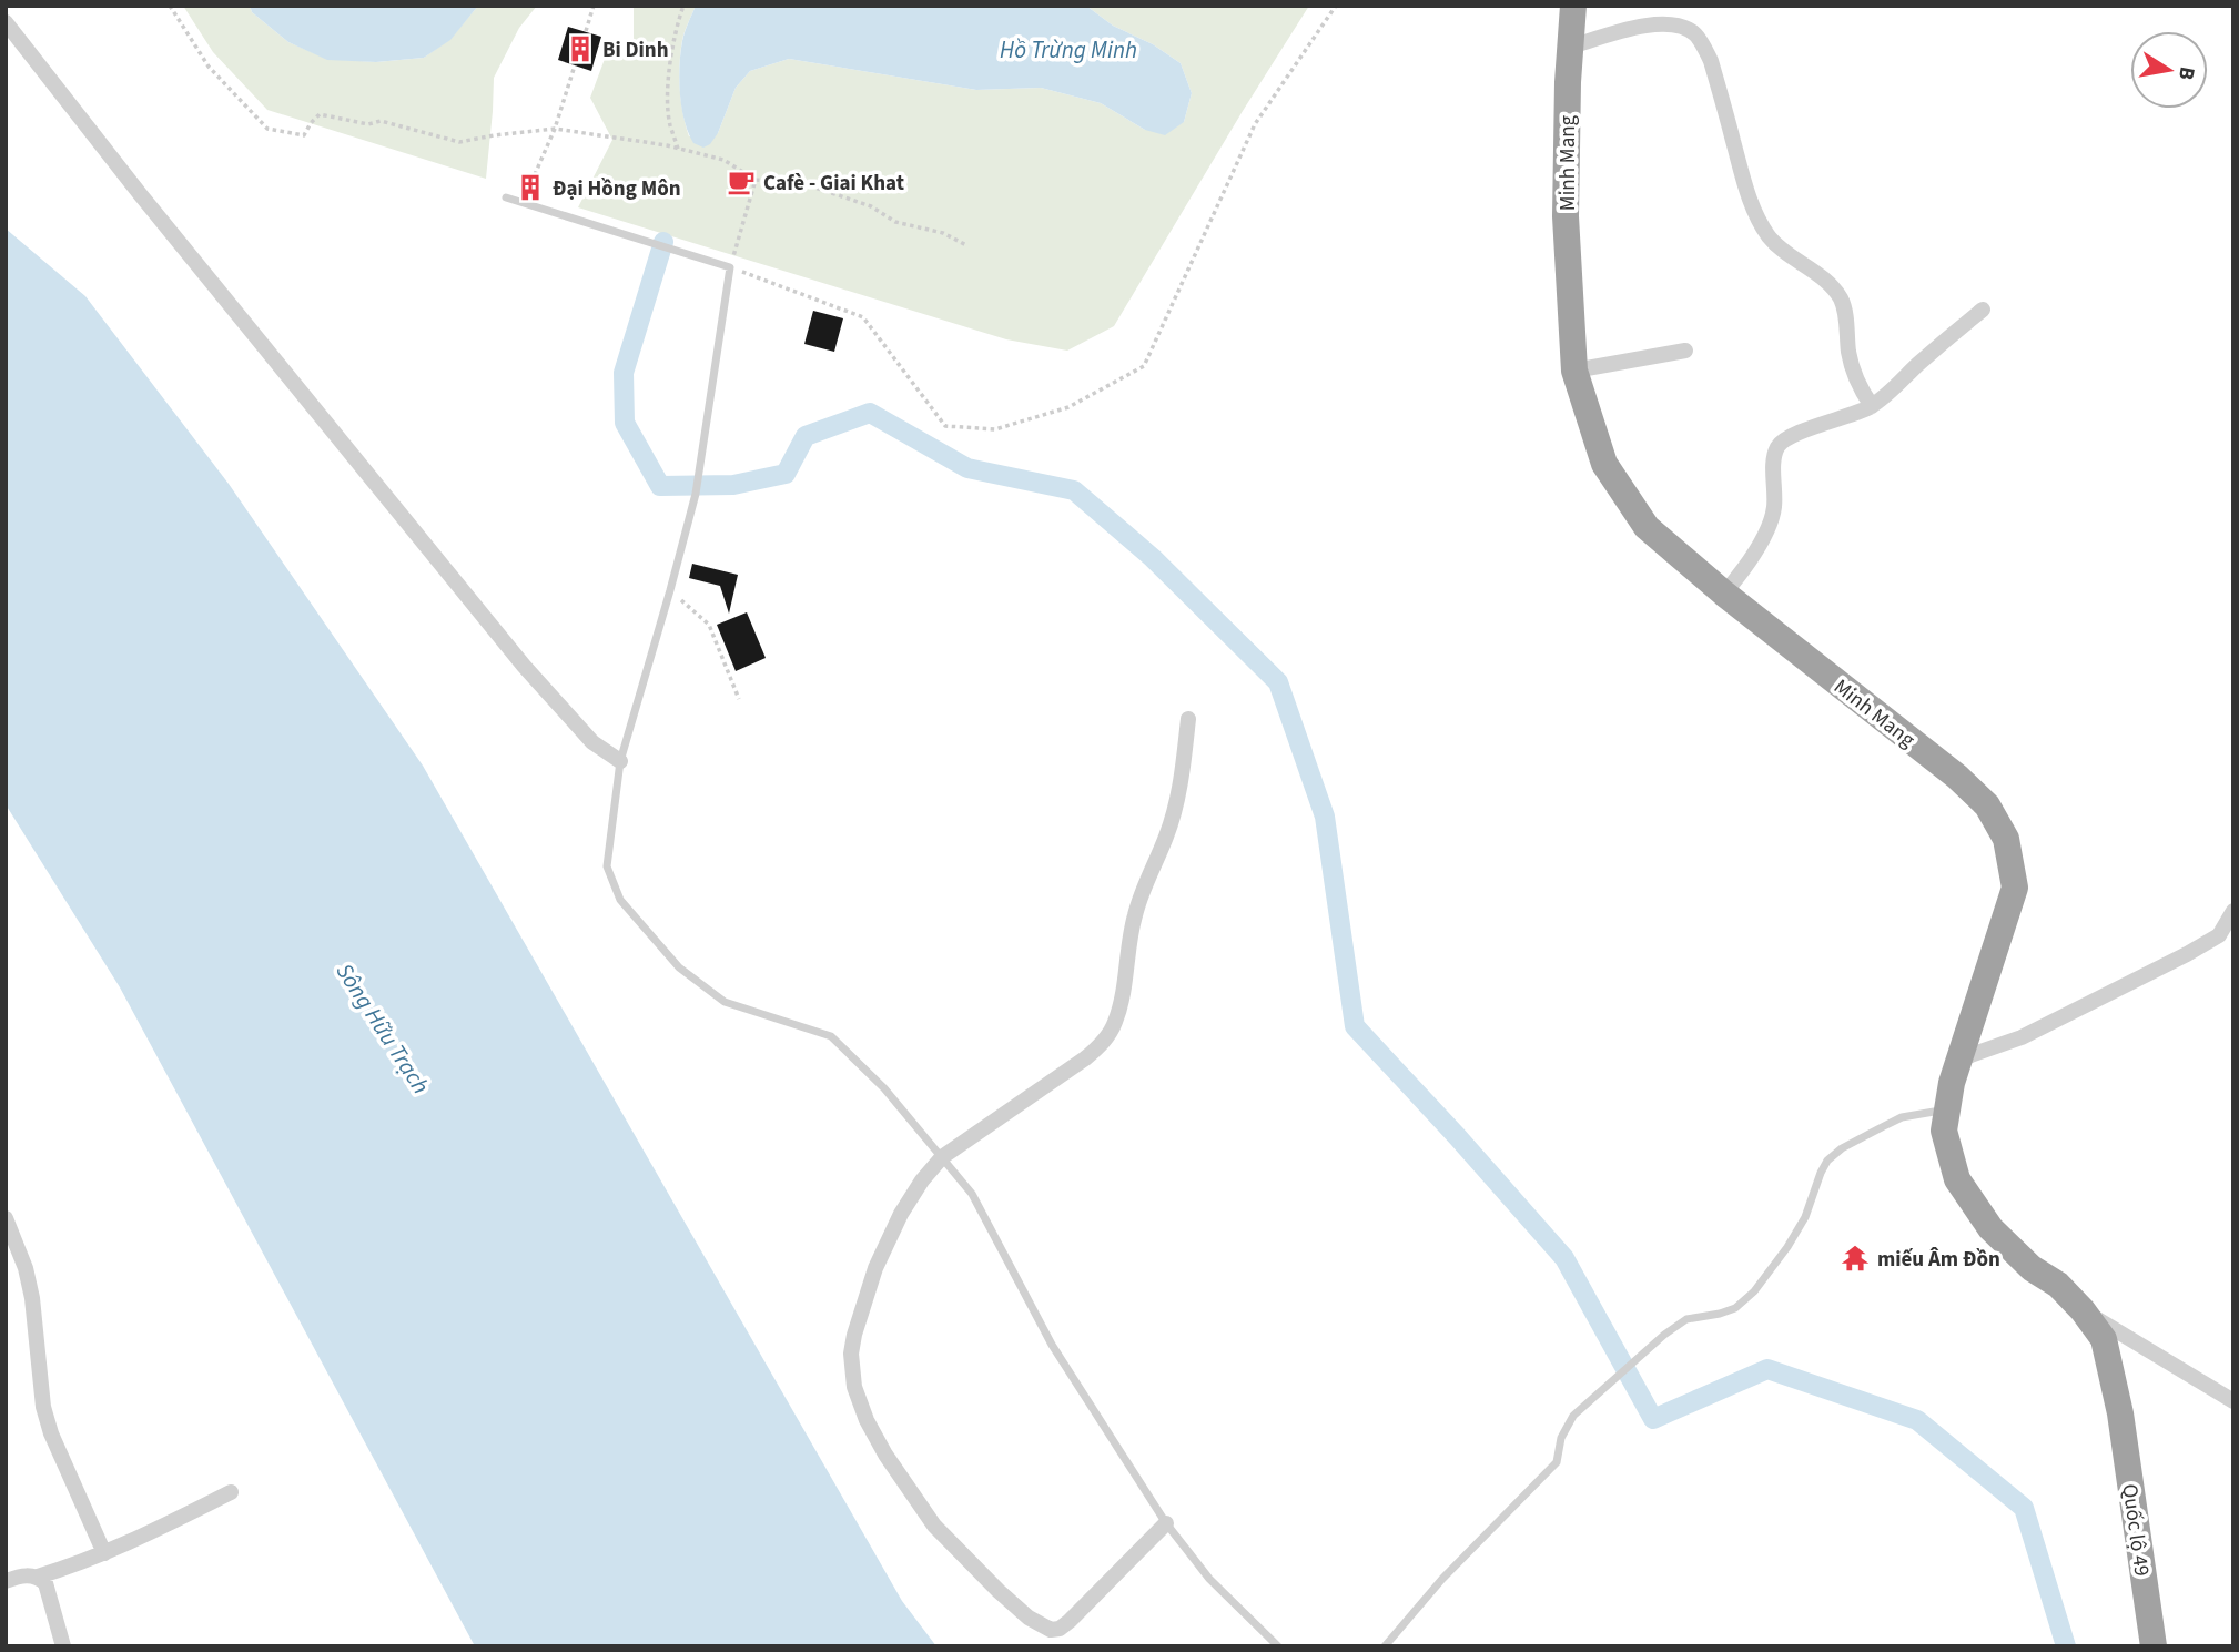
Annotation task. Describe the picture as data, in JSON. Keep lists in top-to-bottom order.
{
  "streets": {
    "highway": ["Minh Mang", "Quốc lộ 49"]
  },
  "crossings": [
    ["Minh Mang", "Quốc lộ 49"]
  ],
  "water": ["Hồ Trừng Minh", "Sông Hữu Trạch"],
  "places": {
    "building": ["Bi Dinh", "Đại Hồng Môn"],
    "cafe": ["Cafè - Giai Khat"],
    "temple": ["miếu Âm Đồn"]
  },
  "north": "right"
}
